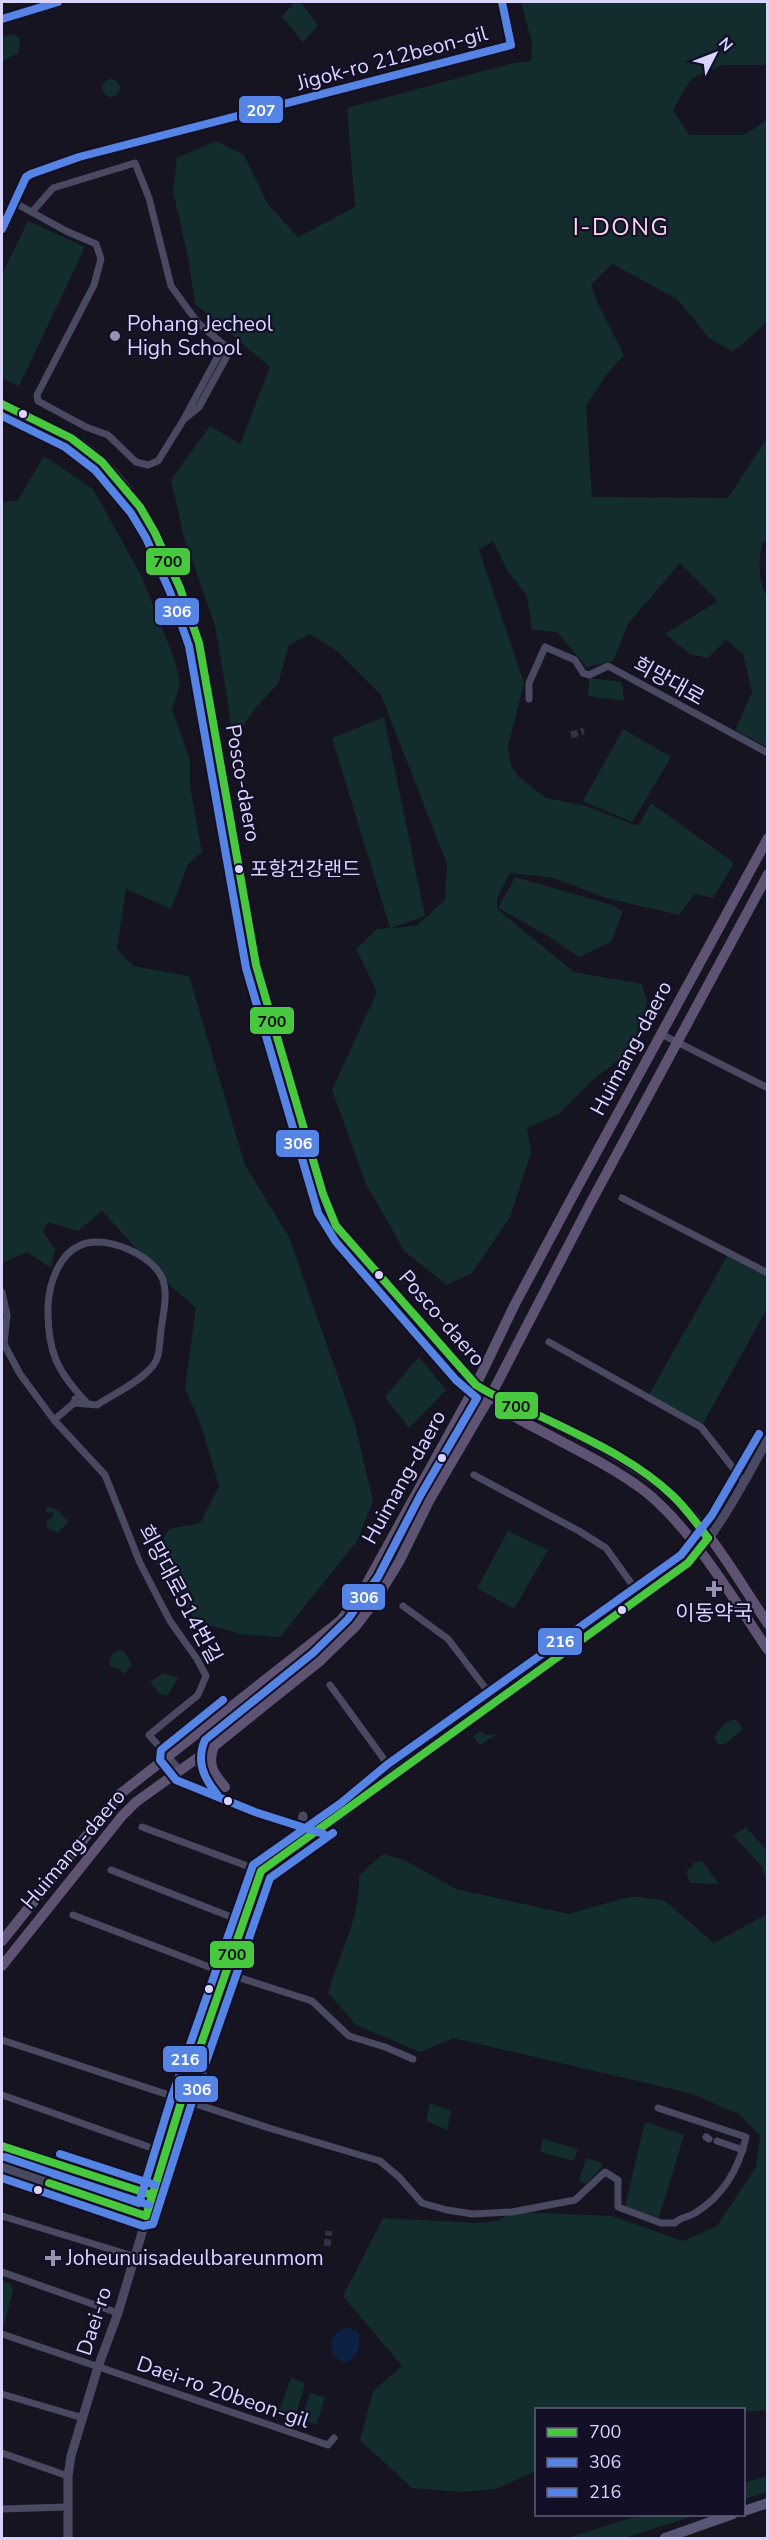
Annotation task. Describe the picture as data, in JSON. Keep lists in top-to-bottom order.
{
  "streets": {
    "main road": ["Posco-daero", "Huimang-daero"],
    "street": [
      "Jigok-ro 212beon-gil",
      "희망대로",
      "희망대로514번길",
      "Daei-ro",
      "Daei-ro 20beon-gil"
    ]
  },
  "crossings": [
    ["Posco-daero", "Huimang-daero"],
    ["Huimang-daero", "희망대로514번길"],
    ["Daei-ro", "Daei-ro 20beon-gil"]
  ],
  "districts": ["I-DONG"],
  "places": {
    "other": ["Pohang Jecheol High School", "포항건강랜드"],
    "health": ["이동약국", "Joheunuisadeulbareunmom"]
  },
  "lines": [
    "transit line 207",
    "transit line 700",
    "transit line 306",
    "transit line 216"
  ],
  "legend": ["700", "306", "216"],
  "north": "top right"
}
